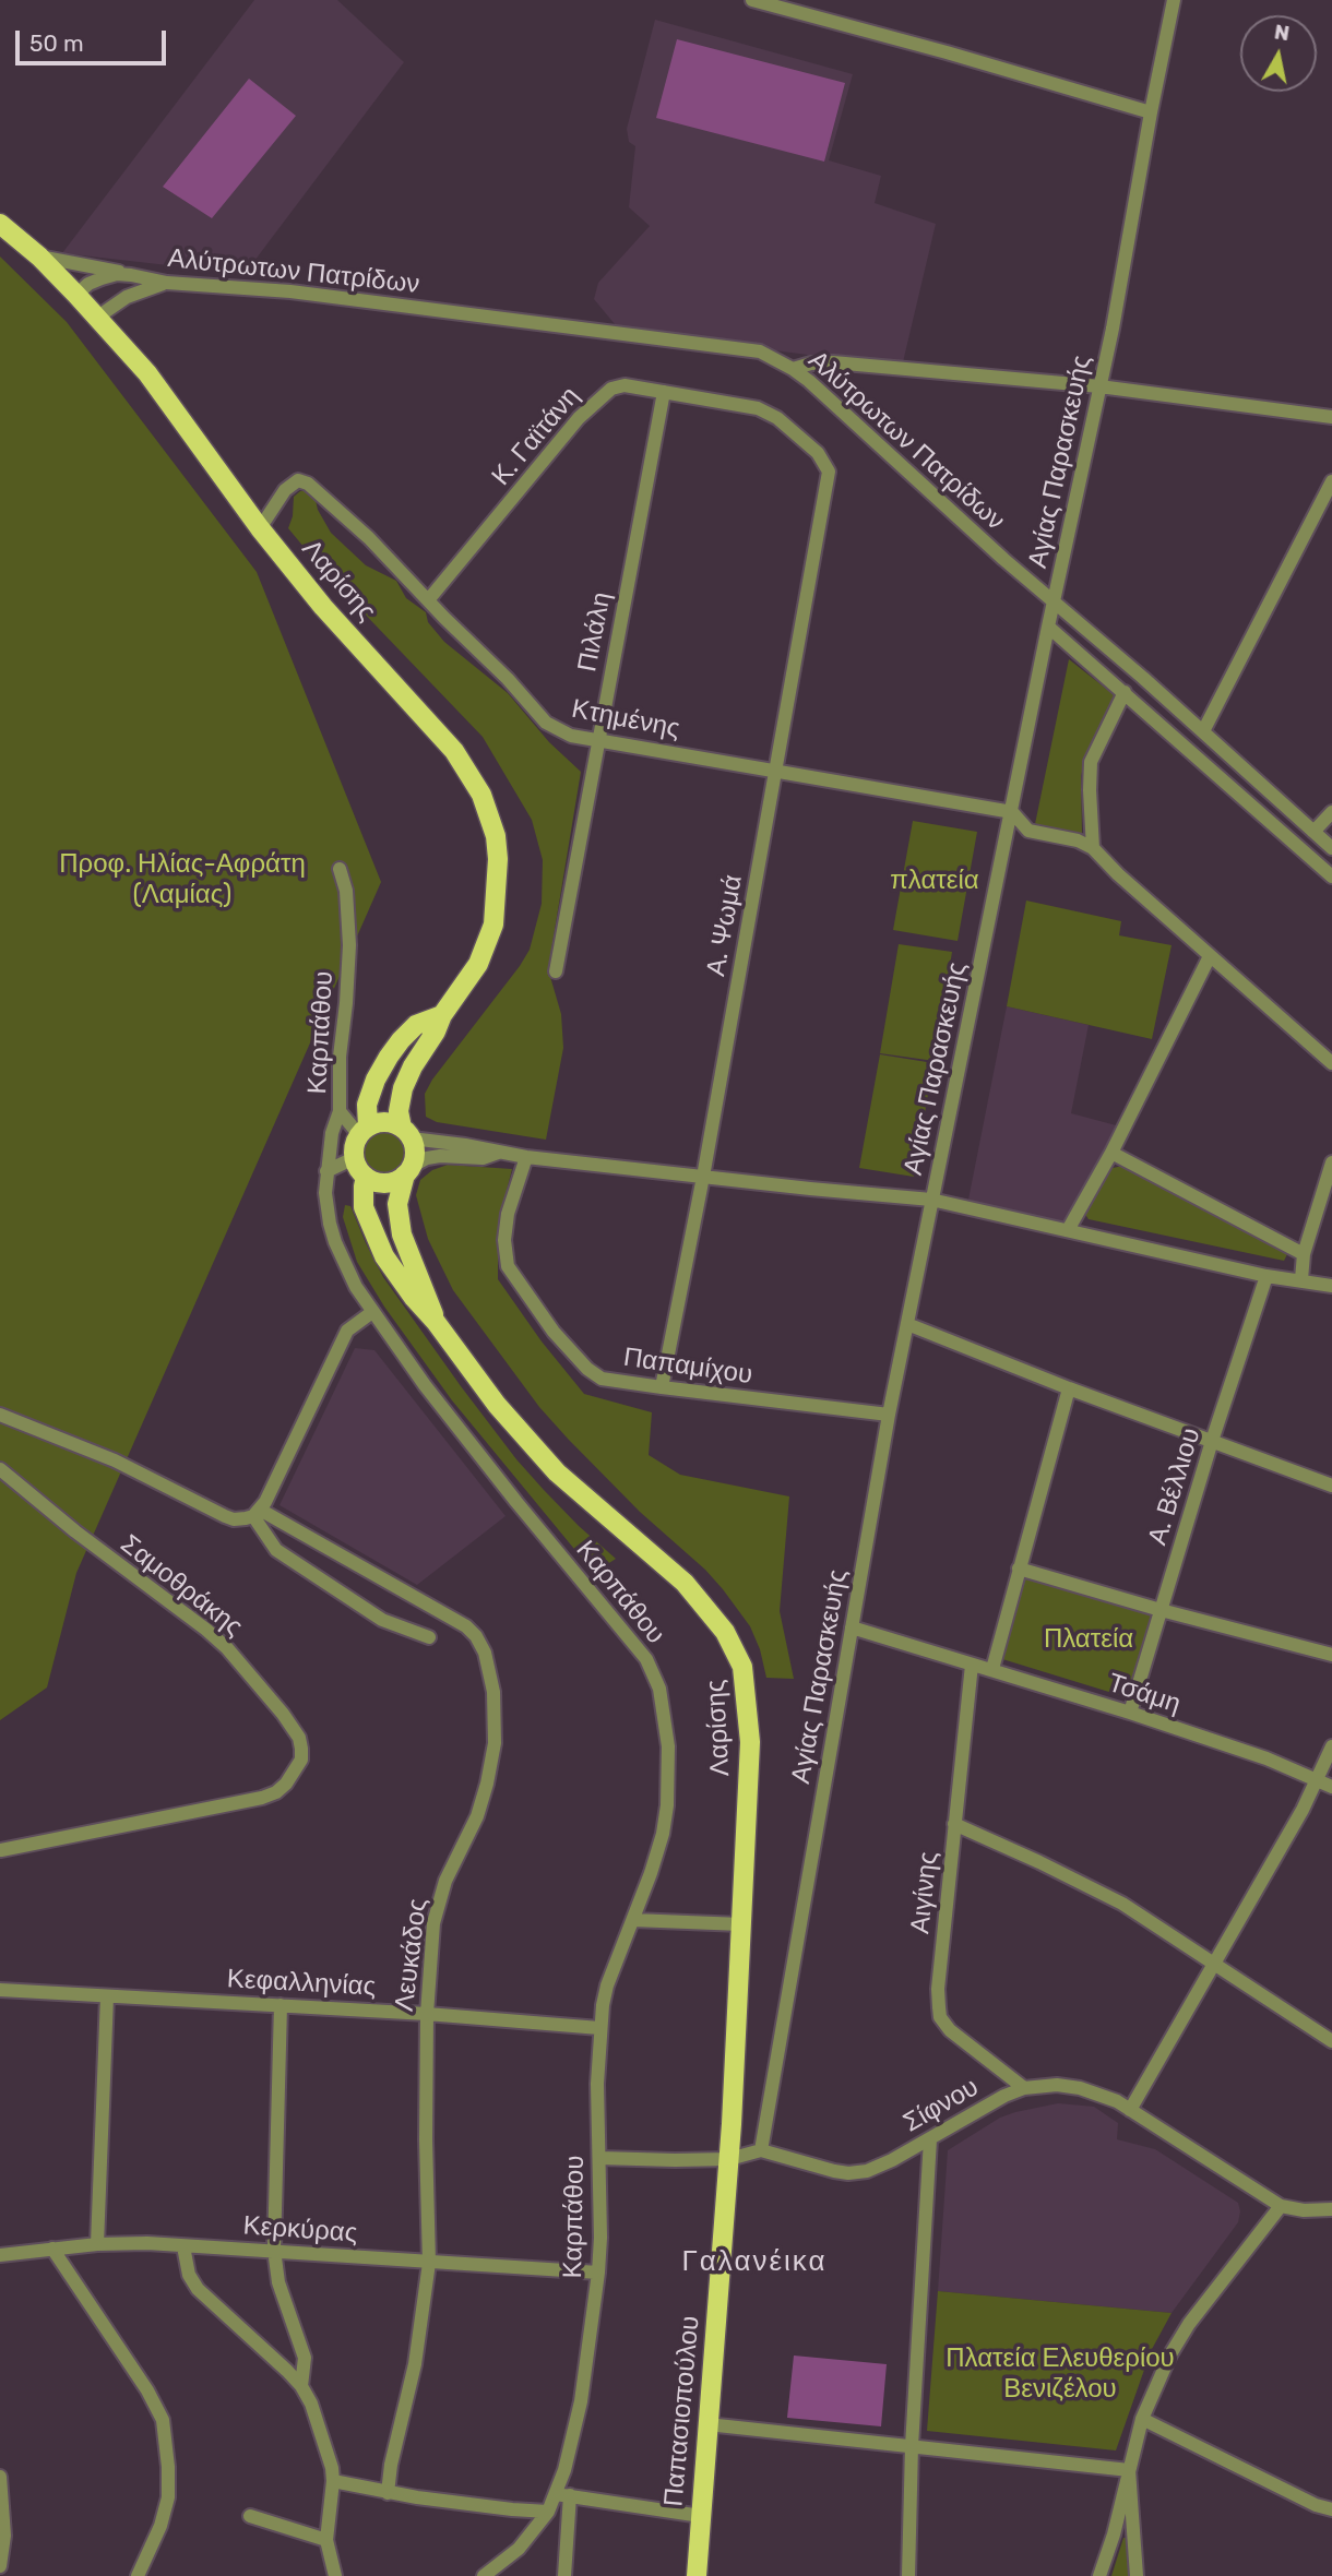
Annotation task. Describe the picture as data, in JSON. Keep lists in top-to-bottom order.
{
  "streets": {
    "main road": ["Λαρίσης", "Παπασιοπούλου"],
    "street": [
      "Αλύτρωτων Πατρίδων",
      "Κ. Γαϊτάνη",
      "Αγίας Παρασκευής",
      "Πιλάλη",
      "Κτημένης",
      "Α. Ψωμά",
      "Καρπάθου",
      "Παπαμίχου",
      "Α. Βέλλιου",
      "Σαμοθράκης",
      "Τσάμη",
      "Αιγίνης",
      "Λευκάδος",
      "Κεφαλληνίας",
      "Σίφνου",
      "Κερκύρας"
    ]
  },
  "crossings": [
    ["Αλύτρωτων Πατρίδων", "Αγίας Παρασκευής"],
    ["Αλύτρωτων Πατρίδων", "Λαρίσης"],
    ["Κ. Γαϊτάνη", "Πιλάλη"],
    ["Κ. Γαϊτάνη", "Κτημένης"],
    ["Κ. Γαϊτάνη", "Α. Ψωμά"],
    ["Αγίας Παρασκευής", "Κτημένης"],
    ["Αγίας Παρασκευής", "Παπαμίχου"],
    ["Αγίας Παρασκευής", "Τσάμη"],
    ["Αγίας Παρασκευής", "Σίφνου"],
    ["Λαρίσης", "Κτημένης"],
    ["Λαρίσης", "Σίφνου"],
    ["Λαρίσης", "Παπασιοπούλου"],
    ["Πιλάλη", "Κτημένης"],
    ["Κτημένης", "Α. Ψωμά"],
    ["Α. Ψωμά", "Παπαμίχου"],
    ["Καρπάθου", "Κεφαλληνίας"],
    ["Καρπάθου", "Σίφνου"],
    ["Καρπάθου", "Κερκύρας"],
    ["Α. Βέλλιου", "Τσάμη"],
    ["Τσάμη", "Αιγίνης"],
    ["Αιγίνης", "Σίφνου"],
    ["Λευκάδος", "Κεφαλληνίας"],
    ["Λευκάδος", "Κερκύρας"],
    ["Σίφνου", "Παπασιοπούλου"]
  ],
  "districts": ["Γαλανέικα"],
  "parks": [
    "Προφ. Ηλίας-Αφράτη (Λαμίας)",
    "πλατεία",
    "Πλατεία",
    "Πλατεία Ελευθερίου Βενιζέλου"
  ],
  "scale_bar": "50 m",
  "north": "top"
}
